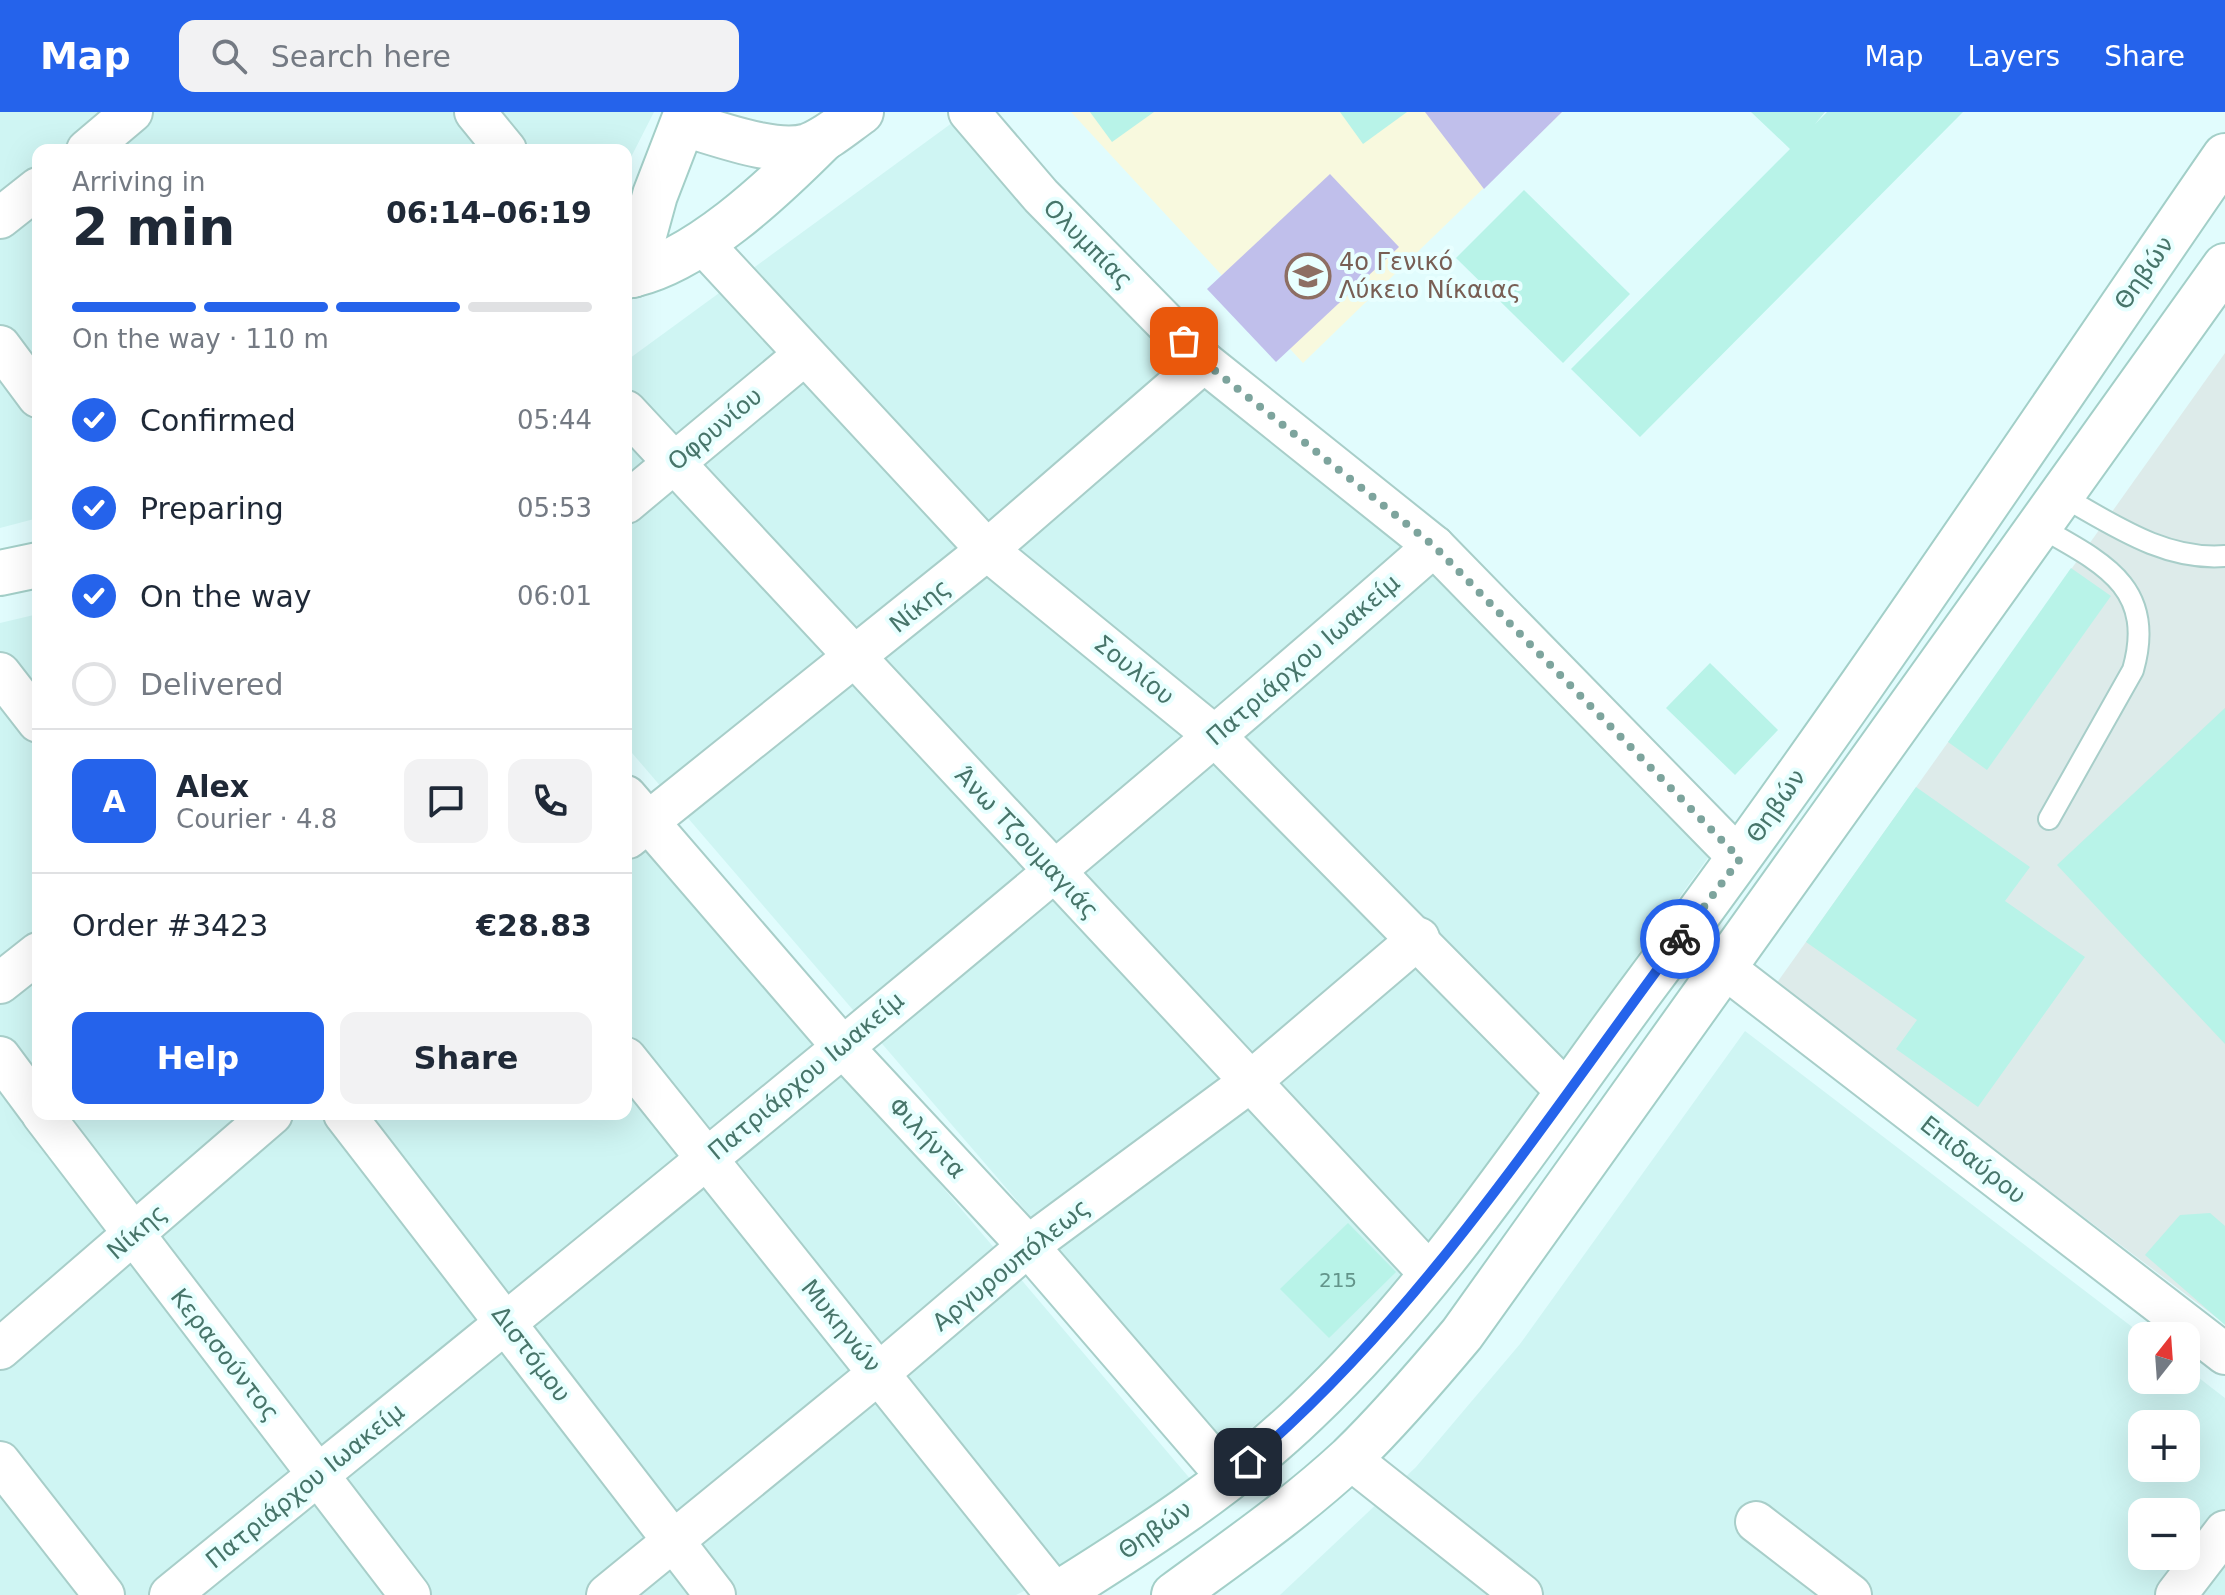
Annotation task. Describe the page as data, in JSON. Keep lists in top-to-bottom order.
{
  "streets": {
    "main road": ["Θηβών"],
    "street": [
      "Ολυμπίας",
      "Οφρυνίου",
      "Νίκης",
      "Πατριάρχου Ιωακείμ",
      "Σουλίου",
      "Άνω Τζουμαγιάς",
      "Φιλήντα",
      "Επιδαύρου",
      "Αργυρουπόλεως",
      "Μυκηνών",
      "Διστόμου",
      "Κερασούντος"
    ]
  },
  "crossings": [
    ["Ολυμπίας", "Θηβών"],
    ["Ολυμπίας", "Νίκης"],
    ["Ολυμπίας", "Πατριάρχου Ιωακείμ"],
    ["Θηβών", "Σουλίου"],
    ["Θηβών", "Άνω Τζουμαγιάς"],
    ["Θηβών", "Φιλήντα"],
    ["Θηβών", "Επιδαύρου"],
    ["Θηβών", "Μυκηνών"],
    ["Οφρυνίου", "Σουλίου"],
    ["Οφρυνίου", "Άνω Τζουμαγιάς"],
    ["Νίκης", "Σουλίου"],
    ["Νίκης", "Άνω Τζουμαγιάς"],
    ["Νίκης", "Φιλήντα"],
    ["Νίκης", "Κερασούντος"],
    ["Πατριάρχου Ιωακείμ", "Σουλίου"],
    ["Πατριάρχου Ιωακείμ", "Άνω Τζουμαγιάς"],
    ["Πατριάρχου Ιωακείμ", "Φιλήντα"],
    ["Πατριάρχου Ιωακείμ", "Μυκηνών"],
    ["Πατριάρχου Ιωακείμ", "Διστόμου"],
    ["Πατριάρχου Ιωακείμ", "Κερασούντος"],
    ["Σουλίου", "Αργυρουπόλεως"],
    ["Άνω Τζουμαγιάς", "Αργυρουπόλεως"],
    ["Φιλήντα", "Αργυρουπόλεως"],
    ["Αργυρουπόλεως", "Μυκηνών"],
    ["Αργυρουπόλεως", "Διστόμου"]
  ],
  "places": {
    "school or university": ["4ο Γενικό Λύκειο Νίκαιας"]
  },
  "house_numbers": ["215"],
  "north": "top",
  "page": {
    "header": "Map",
    "search": "Search here",
    "nav": ["Map", "Layers", "Share"],
    "heading": ["2 min", "Arriving in", "06:14–06:19"],
    "panel": [
      "Alex",
      "Courier · 4.8",
      "Order #3423",
      "€28.83"
    ],
    "bar": "On the way · 110 m",
    "list": [
      ["Confirmed", "05:44"],
      ["Preparing", "05:53"],
      ["On the way", "06:01"],
      "Delivered"
    ],
    "round": "A",
    "buttons": ["Help", "Share"],
    "map_buttons": ["+", "−"]
  }
}
